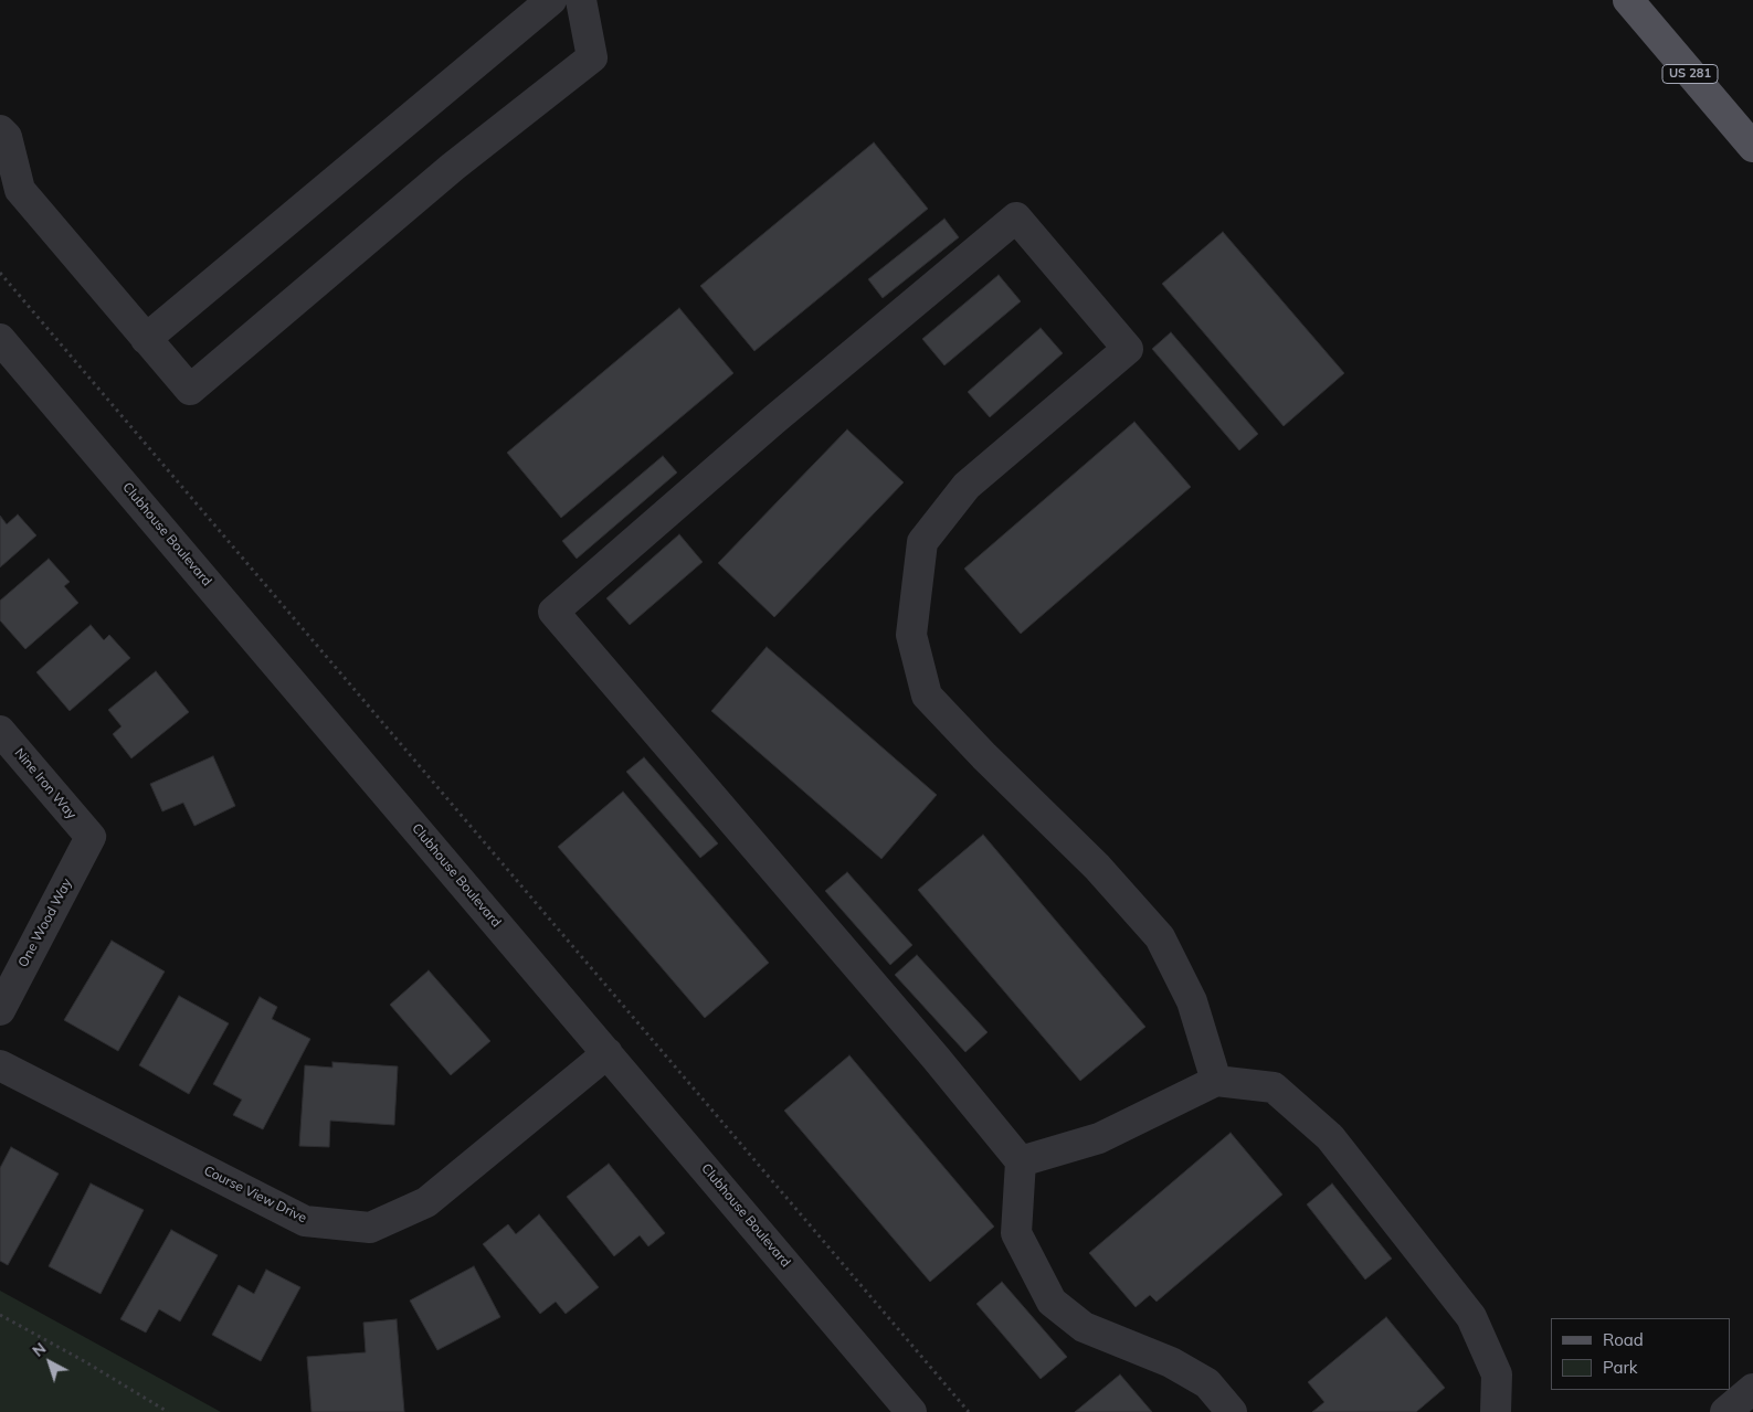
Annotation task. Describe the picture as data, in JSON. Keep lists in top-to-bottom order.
{
  "streets": {
    "main road": ["US 281"],
    "street": [
      "Clubhouse Boulevard",
      "Nine Iron Way",
      "One Wood Way",
      "Course View Drive"
    ]
  },
  "crossings": [
    ["Clubhouse Boulevard", "Course View Drive"],
    ["Nine Iron Way", "One Wood Way"]
  ],
  "legend": ["Road", "Park"],
  "north": "top left"
}
